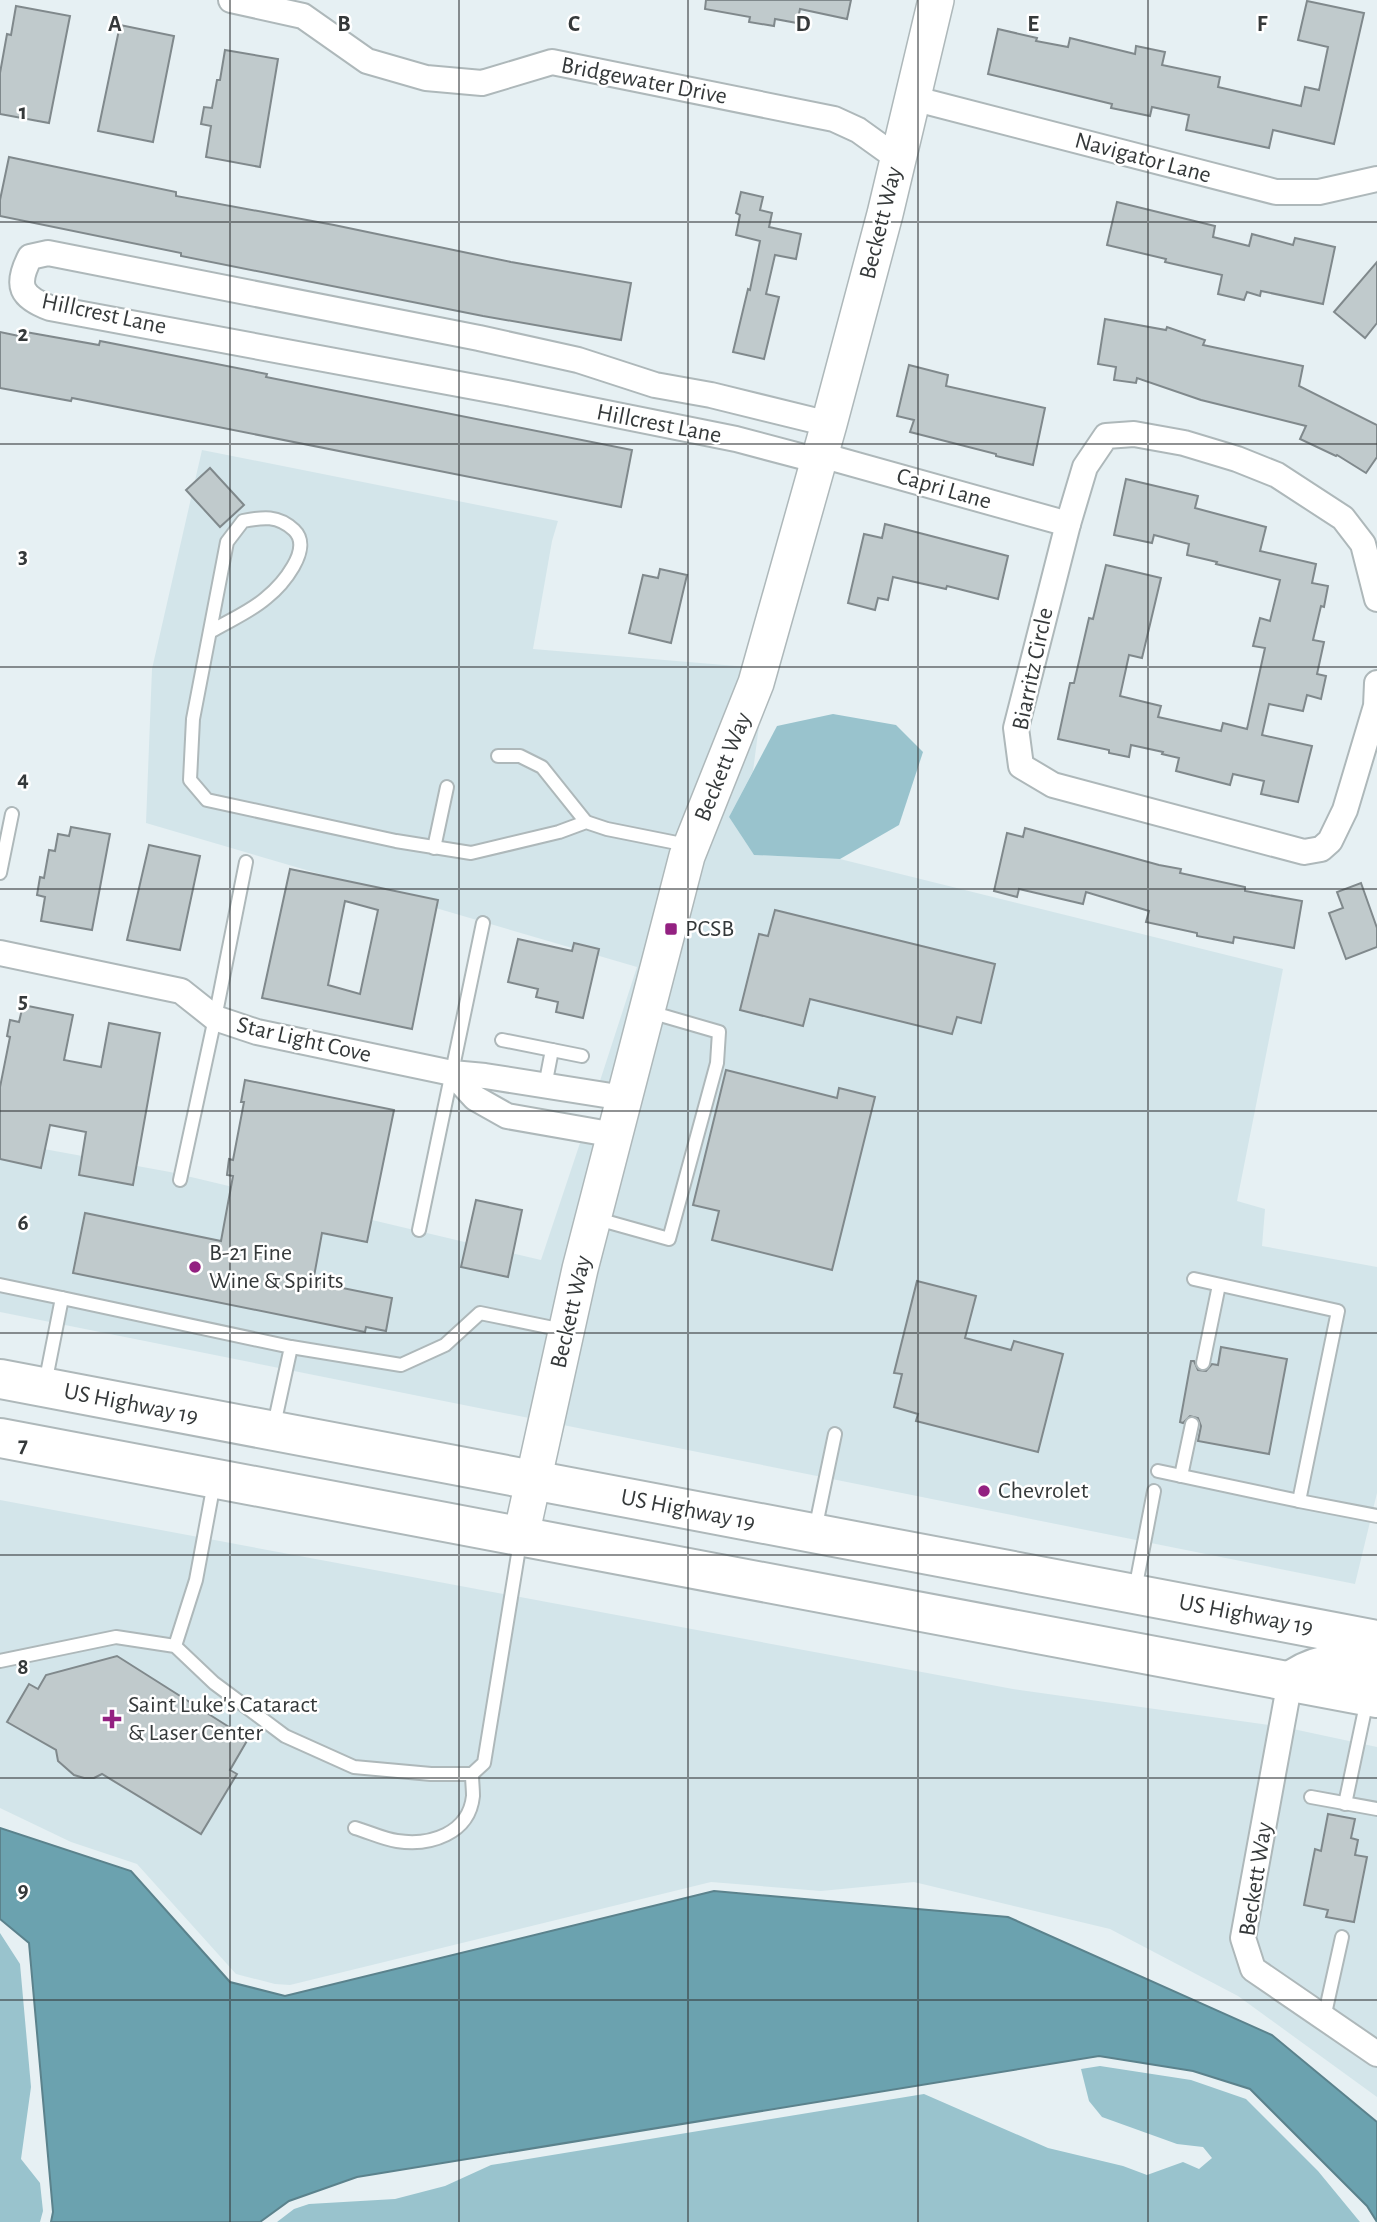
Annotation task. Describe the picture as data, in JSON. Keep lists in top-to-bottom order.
{
  "streets": {
    "highway": ["US Highway 19"],
    "street": [
      "Bridgewater Drive",
      "Navigator Lane",
      "Beckett Way",
      "Hillcrest Lane",
      "Capri Lane",
      "Biarritz Circle",
      "Star Light Cove"
    ]
  },
  "crossings": [
    ["Bridgewater Drive", "Beckett Way"],
    ["Navigator Lane", "Beckett Way"],
    ["Beckett Way", "Hillcrest Lane"],
    ["Beckett Way", "Capri Lane"],
    ["Beckett Way", "Star Light Cove"],
    ["Beckett Way", "US Highway 19"],
    ["Hillcrest Lane", "Capri Lane"],
    ["Capri Lane", "Biarritz Circle"]
  ],
  "places": {
    "transit": ["PCSB"],
    "other": ["B-21 Fine Wine & Spirits", "Chevrolet"],
    "health": ["Saint Luke's Cataract & Laser Center"]
  },
  "grid": {
    "columns": [
      "A",
      "B",
      "C",
      "D",
      "E",
      "F"
    ],
    "rows": [
      "1",
      "2",
      "3",
      "4",
      "5",
      "6",
      "7",
      "8",
      "9"
    ]
  }
}
